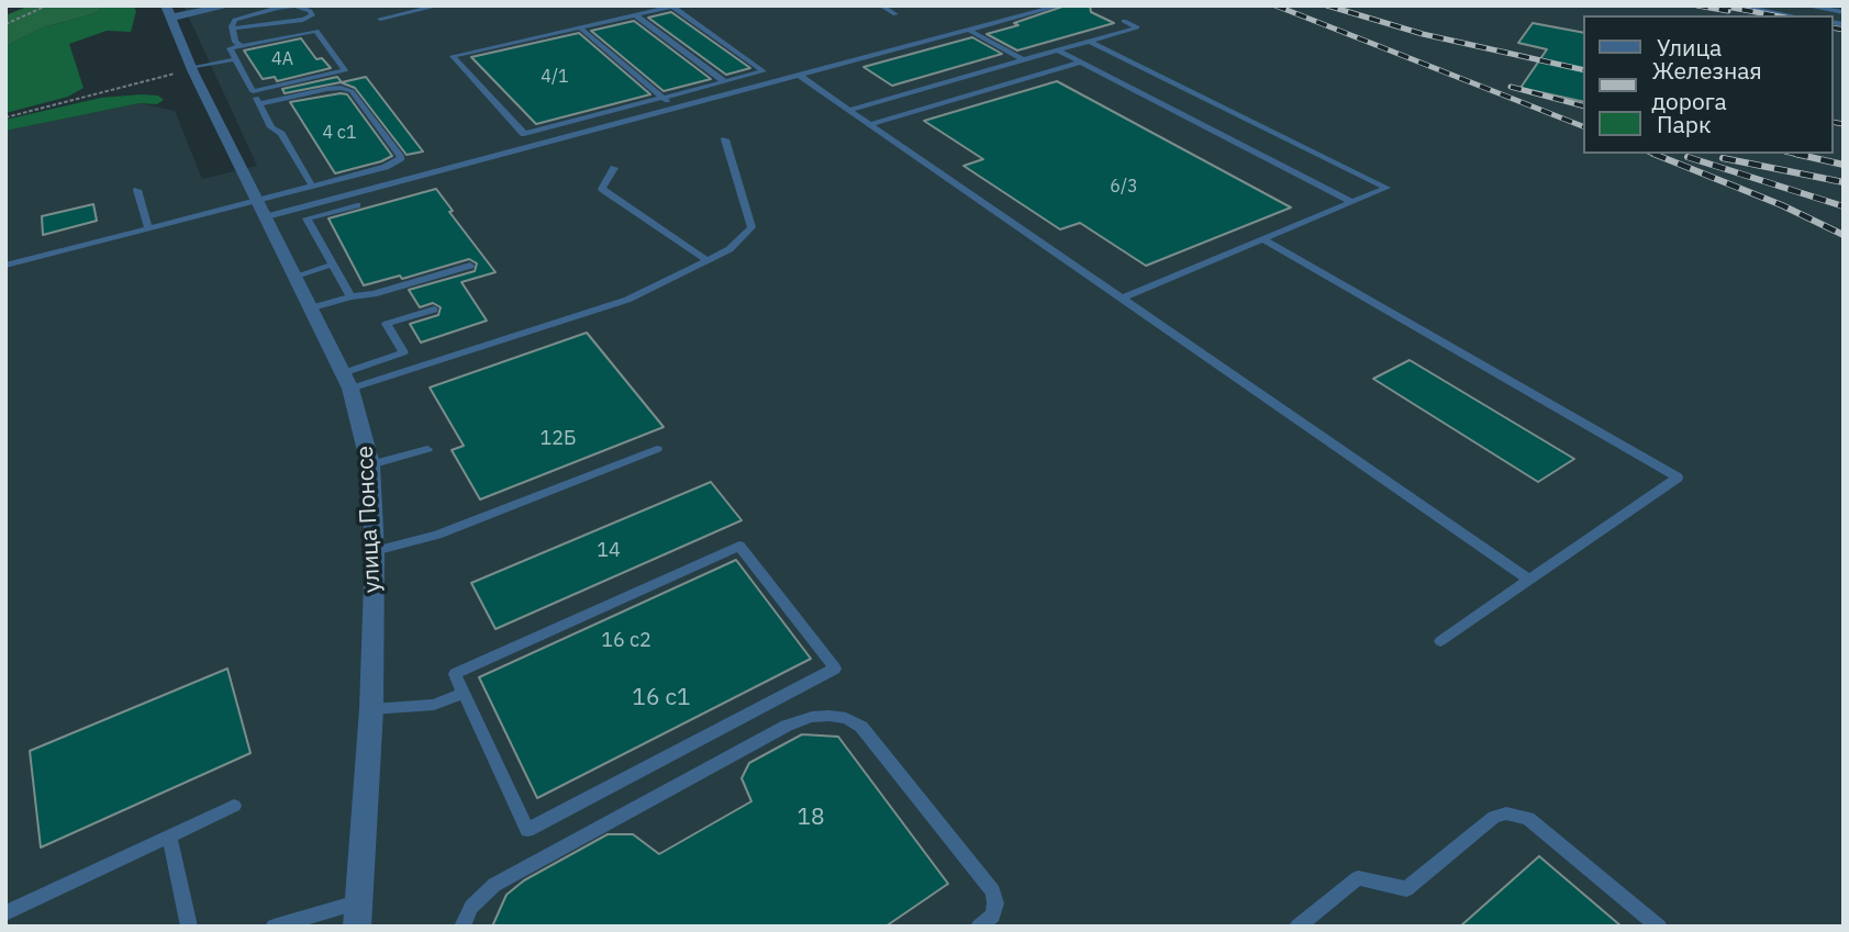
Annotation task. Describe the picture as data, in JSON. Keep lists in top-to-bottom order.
{
  "streets": {
    "street": ["улица Понссе"]
  },
  "house_numbers": [
    "4А",
    "4/1",
    "4 с1",
    "6/3",
    "12Б",
    "14",
    "16 с2",
    "16 с1",
    "18"
  ],
  "legend": ["Улица", "Железная дорога", "Парк"]
}
